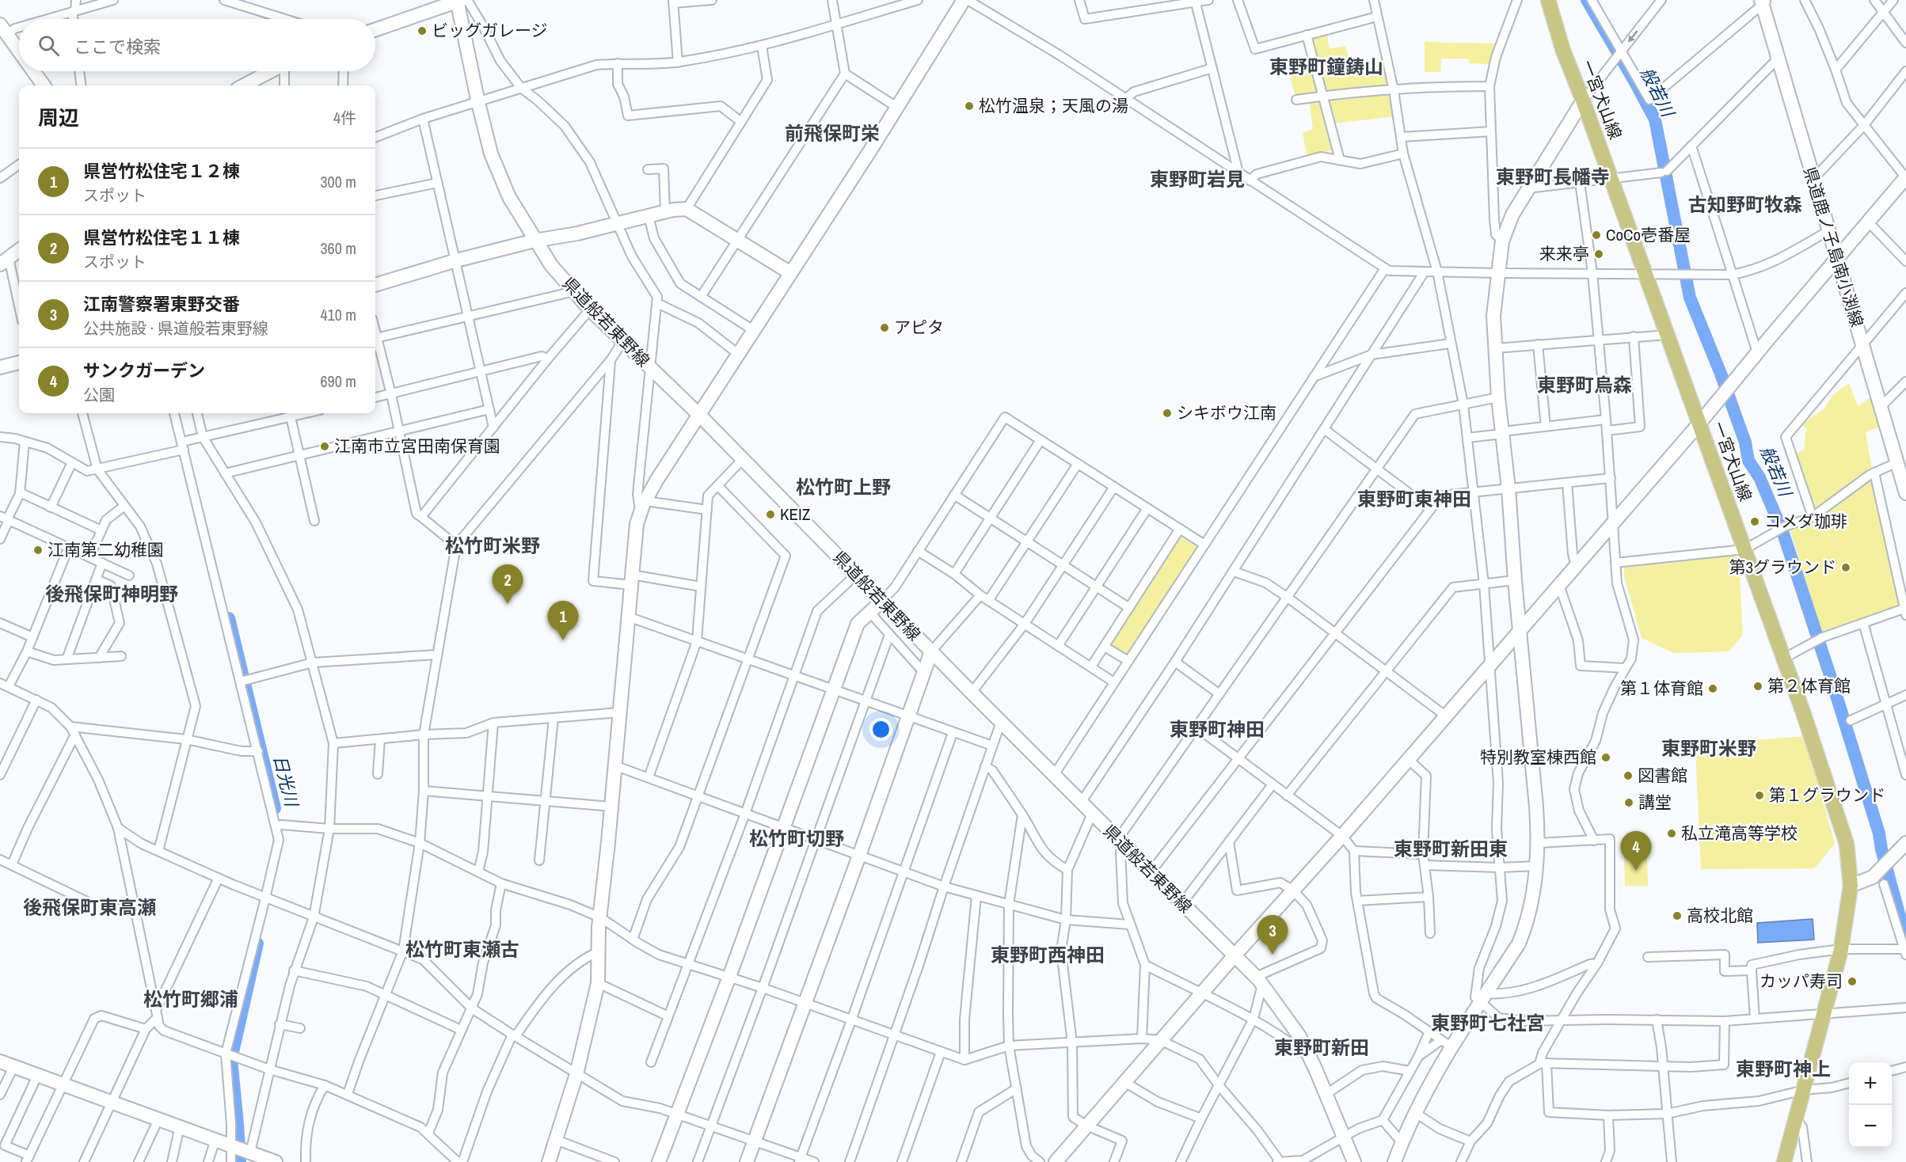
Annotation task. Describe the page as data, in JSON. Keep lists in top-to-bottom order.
{
  "streets": {
    "main road": ["一宮犬山線"],
    "street": ["県道鹿ノ子島南小渕線", "県道般若東野線"]
  },
  "districts": [
    "東野町鐘鋳山",
    "前飛保町栄",
    "東野町長幡寺",
    "東野町岩見",
    "古知野町牧森",
    "東野町烏森",
    "松竹町上野",
    "東野町東神田",
    "松竹町米野",
    "後飛保町神明野",
    "東野町神田",
    "東野町米野",
    "松竹町切野",
    "東野町新田東",
    "後飛保町東高瀬",
    "松竹町東瀬古",
    "東野町西神田",
    "松竹町郷浦",
    "東野町七社宮",
    "東野町新田",
    "東野町神上"
  ],
  "water": ["般若川", "日光川"],
  "places": [
    "ビッグガレージ",
    "松竹温泉；天風の湯",
    "CoCo壱番屋",
    "来来亭",
    "アピタ",
    "シキボウ江南",
    "江南市立宮田南保育園",
    "KEIZ",
    "コメダ珈琲",
    "江南第二幼稚園",
    "第3グラウンド",
    "第２体育館",
    "第１体育館",
    "特別教室棟西館",
    "図書館",
    "第１グラウンド",
    "講堂",
    "私立滝高等学校",
    "高校北館",
    "カッパ寿司"
  ],
  "page": {
    "search": "ここで検索",
    "heading": ["周辺", "4件"],
    "list": [
      {
        "mark": "1",
        "name": "県営竹松住宅１２棟",
        "note": "スポット",
        "value": "300 m"
      },
      {
        "mark": "2",
        "name": "県営竹松住宅１１棟",
        "note": "スポット",
        "value": "360 m"
      },
      {
        "mark": "3",
        "name": "江南警察署東野交番",
        "note": "公共施設 · 県道般若東野線",
        "value": "410 m"
      },
      {
        "mark": "4",
        "name": "サンクガーデン",
        "note": "公園",
        "value": "690 m"
      }
    ],
    "pins": [
      "2",
      "1",
      "4",
      "3"
    ],
    "map_buttons": ["+", "−"]
  }
}
